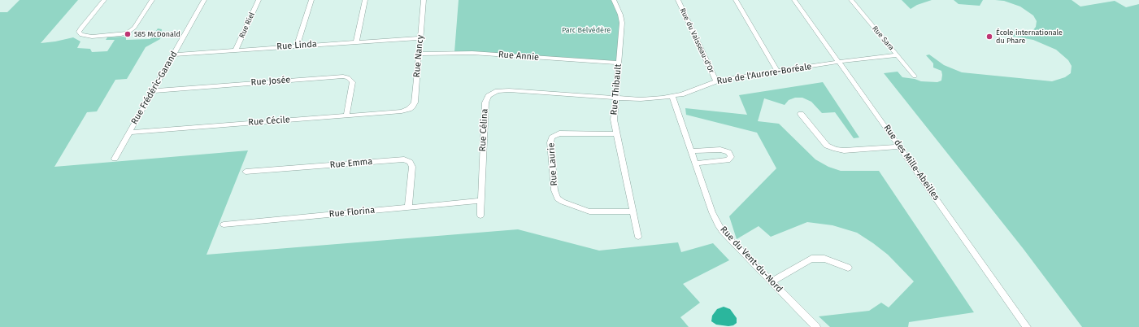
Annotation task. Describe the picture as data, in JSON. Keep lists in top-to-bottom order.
{
  "streets": {
    "street": [
      "Rue Riel",
      "Rue Sara",
      "Rue du Vaisseau-d'Or",
      "Rue Linda",
      "Rue Nancy",
      "Rue Annie",
      "Rue de l'Aurore-Boréale",
      "Rue Josée",
      "Rue Frédéric-Garand",
      "Rue Thibault",
      "Rue Cécile",
      "Rue Célina",
      "Rue des Mille-Abeilles",
      "Rue Emma",
      "Rue Laurie",
      "Rue Florina",
      "Rue du Vent-du-Nord"
    ]
  },
  "crossings": [
    ["Rue Riel", "Rue Linda"],
    ["Rue Sara", "Rue de l'Aurore-Boréale"],
    ["Rue du Vaisseau-d'Or", "Rue de l'Aurore-Boréale"],
    ["Rue Linda", "Rue Nancy"],
    ["Rue Linda", "Rue Frédéric-Garand"],
    ["Rue Nancy", "Rue Annie"],
    ["Rue Nancy", "Rue Cécile"],
    ["Rue Annie", "Rue Thibault"],
    ["Rue de l'Aurore-Boréale", "Rue Thibault"],
    ["Rue de l'Aurore-Boréale", "Rue Célina"],
    ["Rue de l'Aurore-Boréale", "Rue des Mille-Abeilles"],
    ["Rue de l'Aurore-Boréale", "Rue du Vent-du-Nord"],
    ["Rue Josée", "Rue Frédéric-Garand"],
    ["Rue Josée", "Rue Cécile"],
    ["Rue Frédéric-Garand", "Rue Cécile"],
    ["Rue Thibault", "Rue Célina"],
    ["Rue Thibault", "Rue Laurie"],
    ["Rue Célina", "Rue Florina"],
    ["Rue Emma", "Rue Florina"]
  ],
  "parks": ["Parc Belvédère"],
  "places": ["585 McDonald", "École internationale du Phare"]
}
